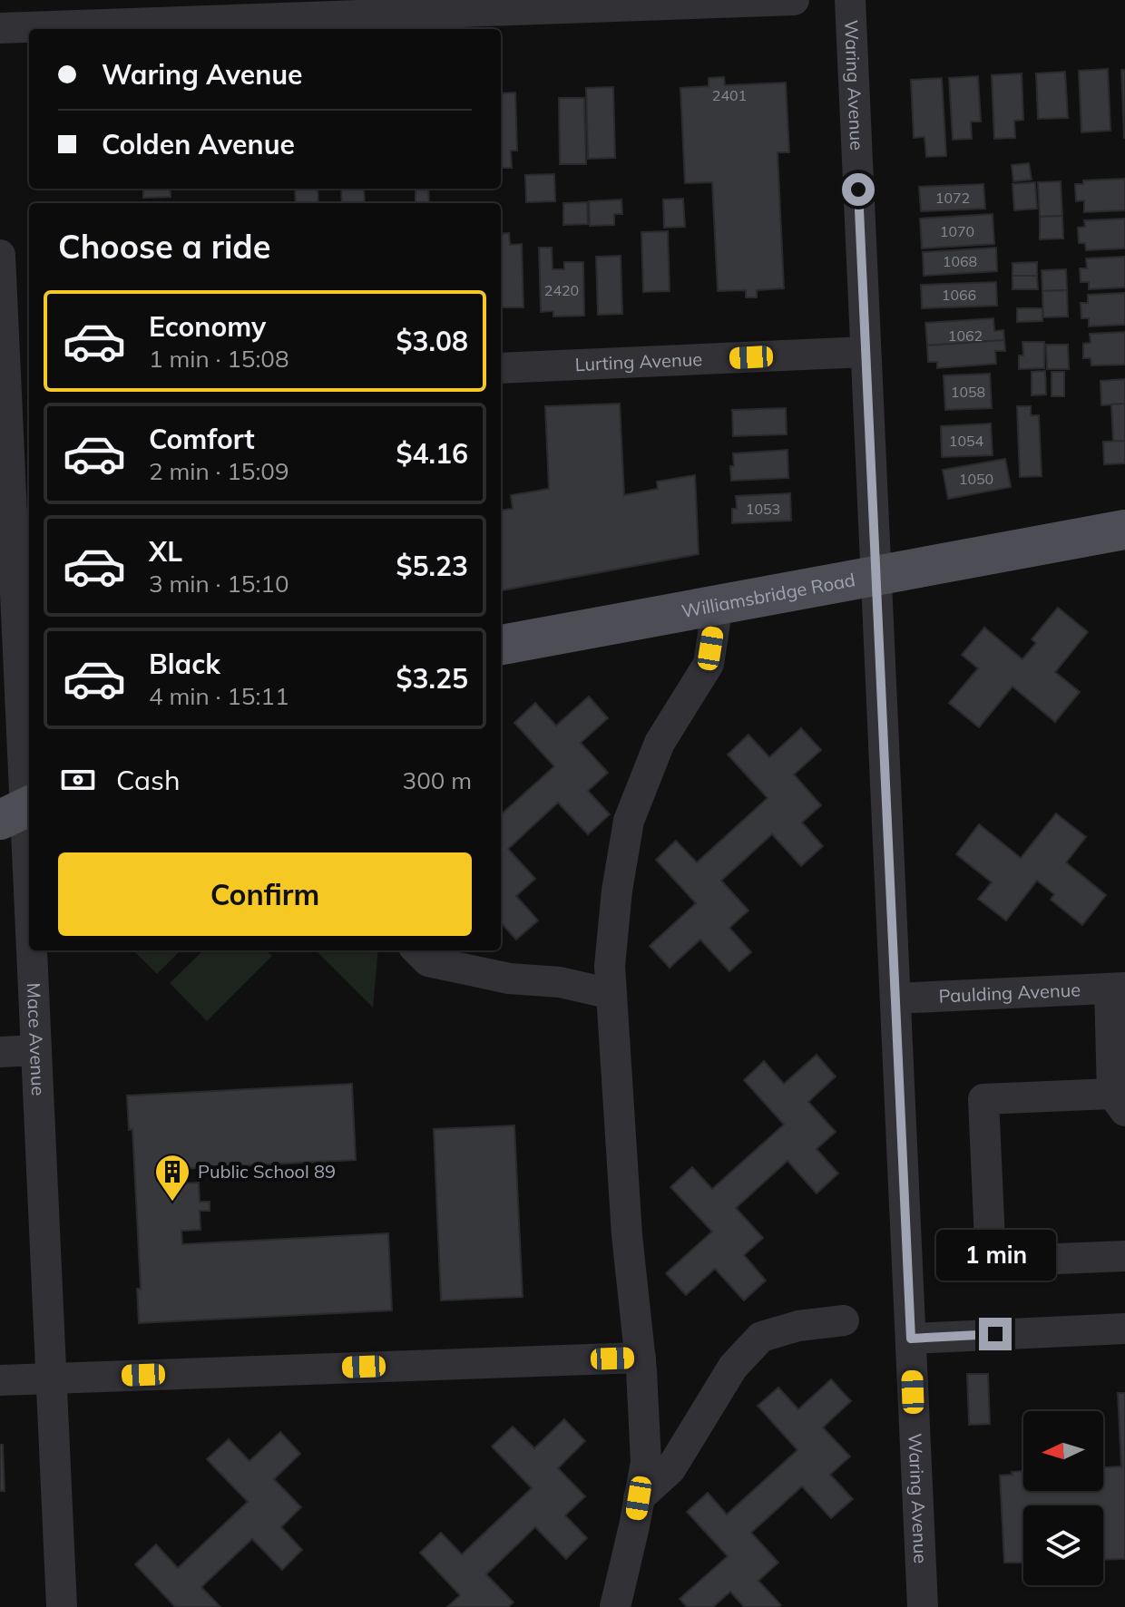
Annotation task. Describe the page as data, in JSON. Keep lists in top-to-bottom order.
{
  "streets": {
    "main road": ["Williamsbridge Road"],
    "street": [
      "Waring Avenue",
      "Lurting Avenue",
      "Paulding Avenue",
      "Mace Avenue"
    ]
  },
  "crossings": [
    ["Waring Avenue", "Lurting Avenue"],
    ["Waring Avenue", "Williamsbridge Road"],
    ["Waring Avenue", "Paulding Avenue"]
  ],
  "places": {
    "building": ["Public School 89"]
  },
  "house_numbers": [
    "2401",
    "1072",
    "1070",
    "1068",
    "2420",
    "1066",
    "1062",
    "1058",
    "1054",
    "1050",
    "1053"
  ],
  "north": "left",
  "page": {
    "banner": ["Waring Avenue", "Colden Avenue"],
    "heading": "Choose a ride",
    "list": [
      {
        "name": "Economy",
        "note": "1 min · 15:08",
        "value": "$3.08"
      },
      {
        "name": "Comfort",
        "note": "2 min · 15:09",
        "value": "$4.16"
      },
      {
        "name": "XL",
        "note": "3 min · 15:10",
        "value": "$5.23"
      },
      {
        "name": "Black",
        "note": "4 min · 15:11",
        "value": "$3.25"
      }
    ],
    "pay": ["Cash", "300 m"],
    "buttons": "Confirm",
    "bubble": "1 min"
  }
}
